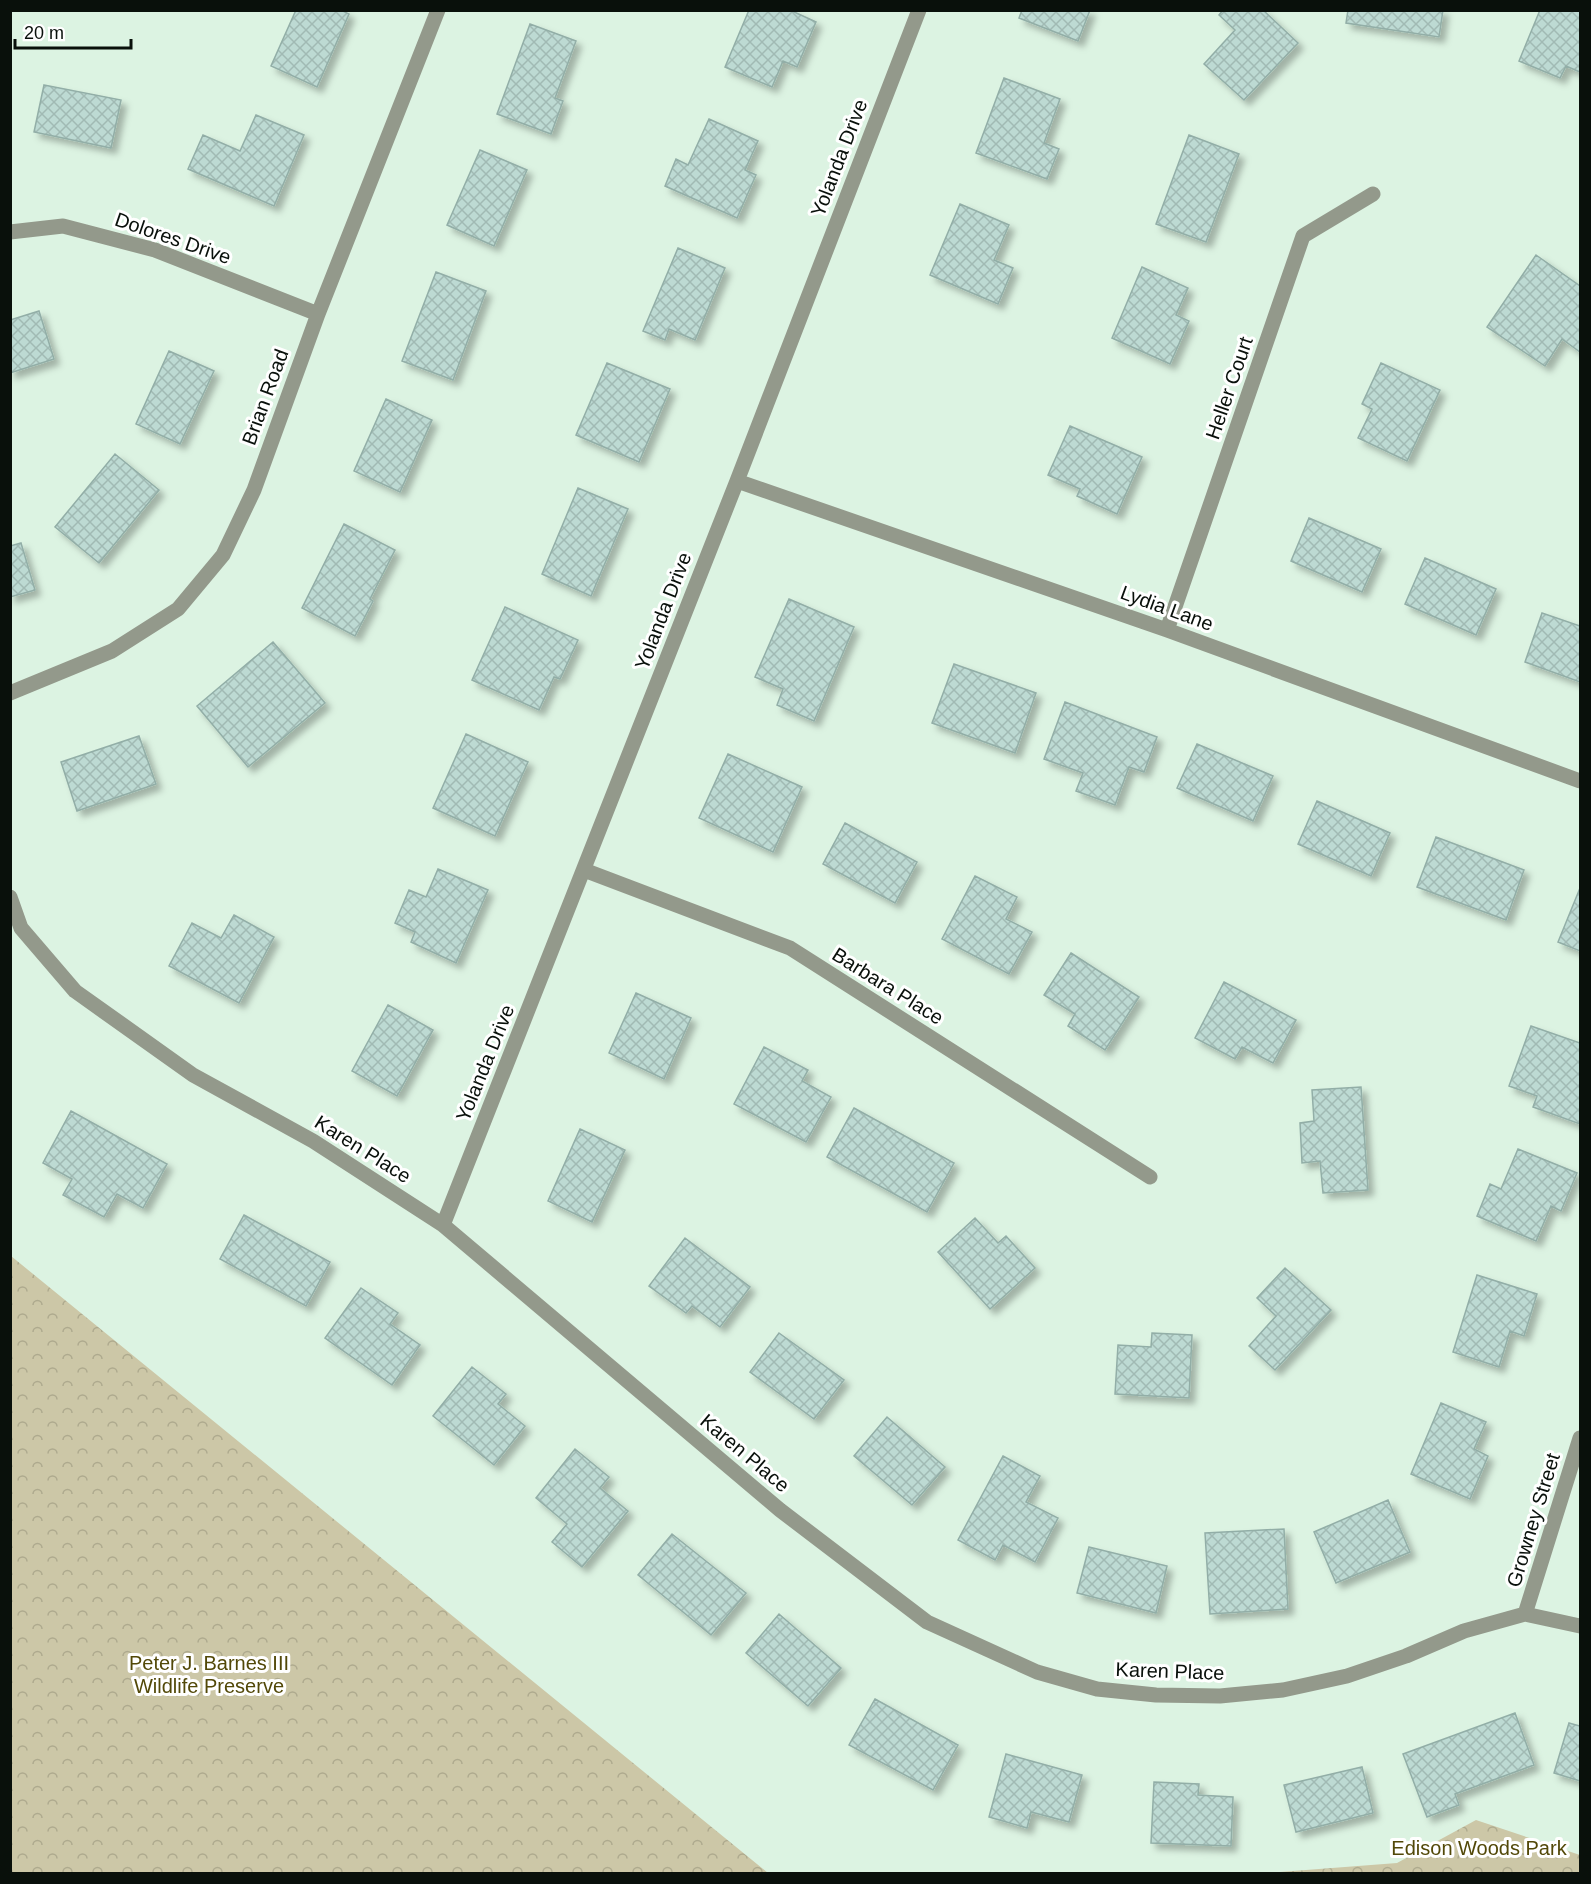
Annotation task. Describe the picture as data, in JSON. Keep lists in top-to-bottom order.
{
  "streets": {
    "street": [
      "Yolanda Drive",
      "Dolores Drive",
      "Heller Court",
      "Brian Road",
      "Lydia Lane",
      "Barbara Place",
      "Karen Place",
      "Growney Street"
    ]
  },
  "crossings": [
    ["Yolanda Drive", "Lydia Lane"],
    ["Yolanda Drive", "Barbara Place"],
    ["Yolanda Drive", "Karen Place"],
    ["Dolores Drive", "Brian Road"],
    ["Heller Court", "Lydia Lane"],
    ["Karen Place", "Growney Street"]
  ],
  "parks": ["Peter J. Barnes III Wildlife Preserve", "Edison Woods Park"],
  "scale_bar": "20 m"
}
